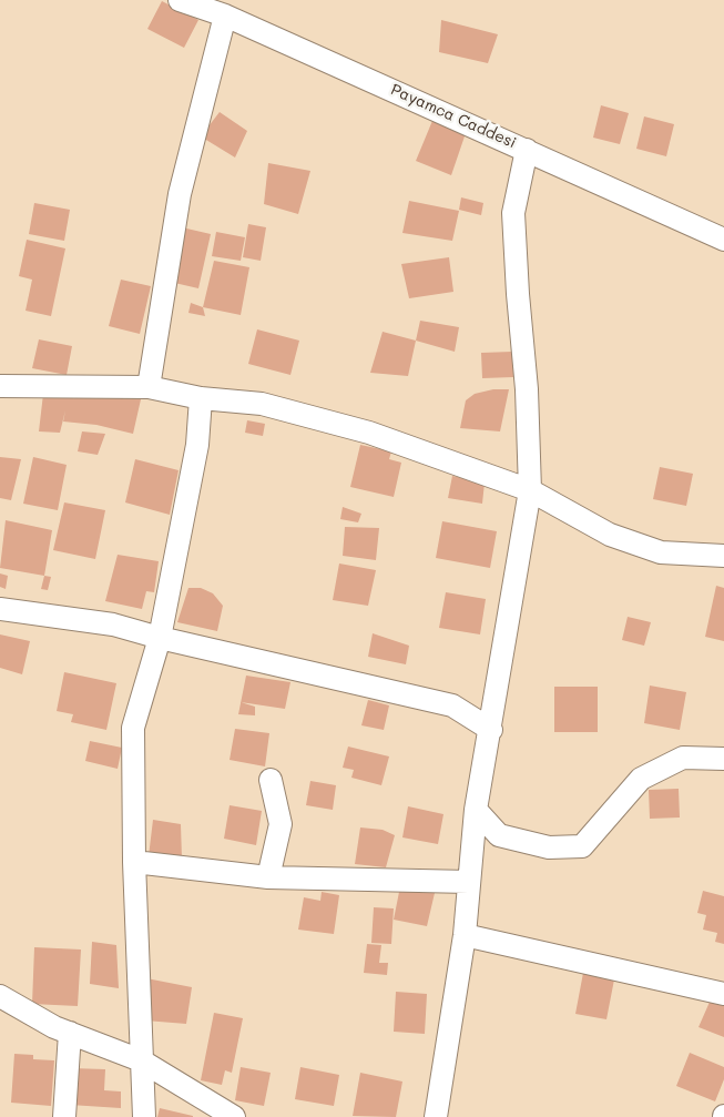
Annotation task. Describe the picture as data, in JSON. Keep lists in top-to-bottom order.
{
  "streets": {
    "street": ["Payamca Caddesi"]
  }
}
